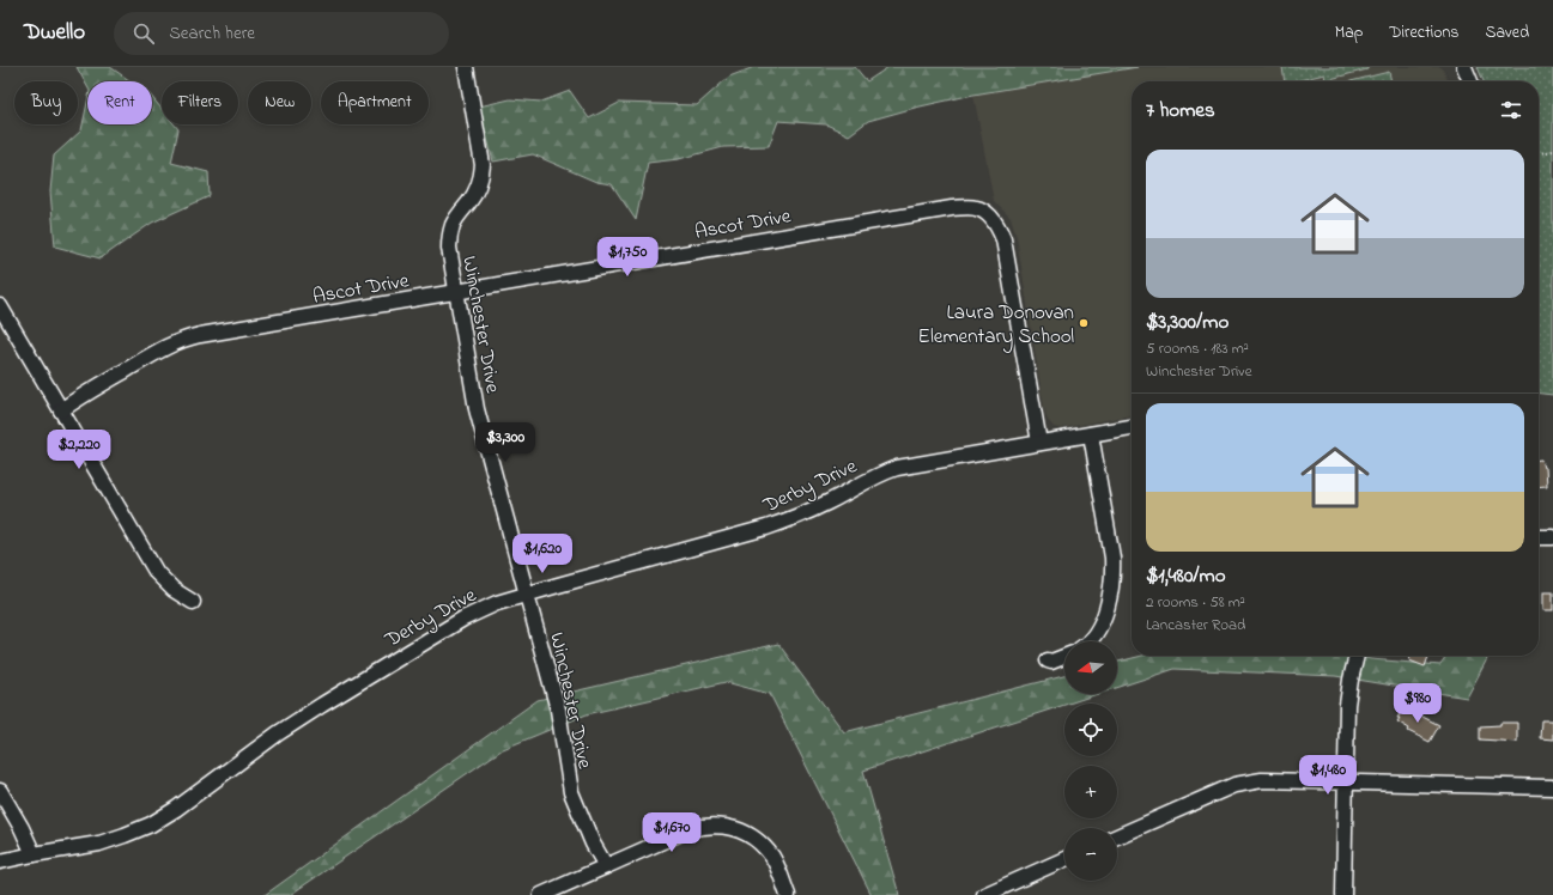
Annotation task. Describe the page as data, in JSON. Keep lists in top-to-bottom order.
{
  "streets": {
    "street": ["Ascot Drive", "Winchester Drive", "Derby Drive"]
  },
  "crossings": [
    ["Ascot Drive", "Winchester Drive"],
    ["Ascot Drive", "Derby Drive"],
    ["Winchester Drive", "Derby Drive"]
  ],
  "places": ["Laura Donovan Elementary School"],
  "north": "left",
  "page": {
    "header": "Dwello",
    "search": "Search here",
    "nav": ["Map", "Directions", "Saved"],
    "chip": [
      "Buy",
      "Rent",
      "Filters",
      "New",
      "Apartment"
    ],
    "heading": "7 homes",
    "list": [
      {
        "name": "$3,300/mo",
        "note": "5 rooms · 183 m² · Winchester Drive"
      },
      {
        "name": "$1,480/mo",
        "note": "2 rooms · 58 m² · Lancaster Road"
      }
    ],
    "price": [
      "$1,750",
      "$3,300",
      "$2,220",
      "$1,620",
      "$980",
      "$1,480",
      "$1,670"
    ],
    "map_buttons": ["+", "−"]
  }
}
